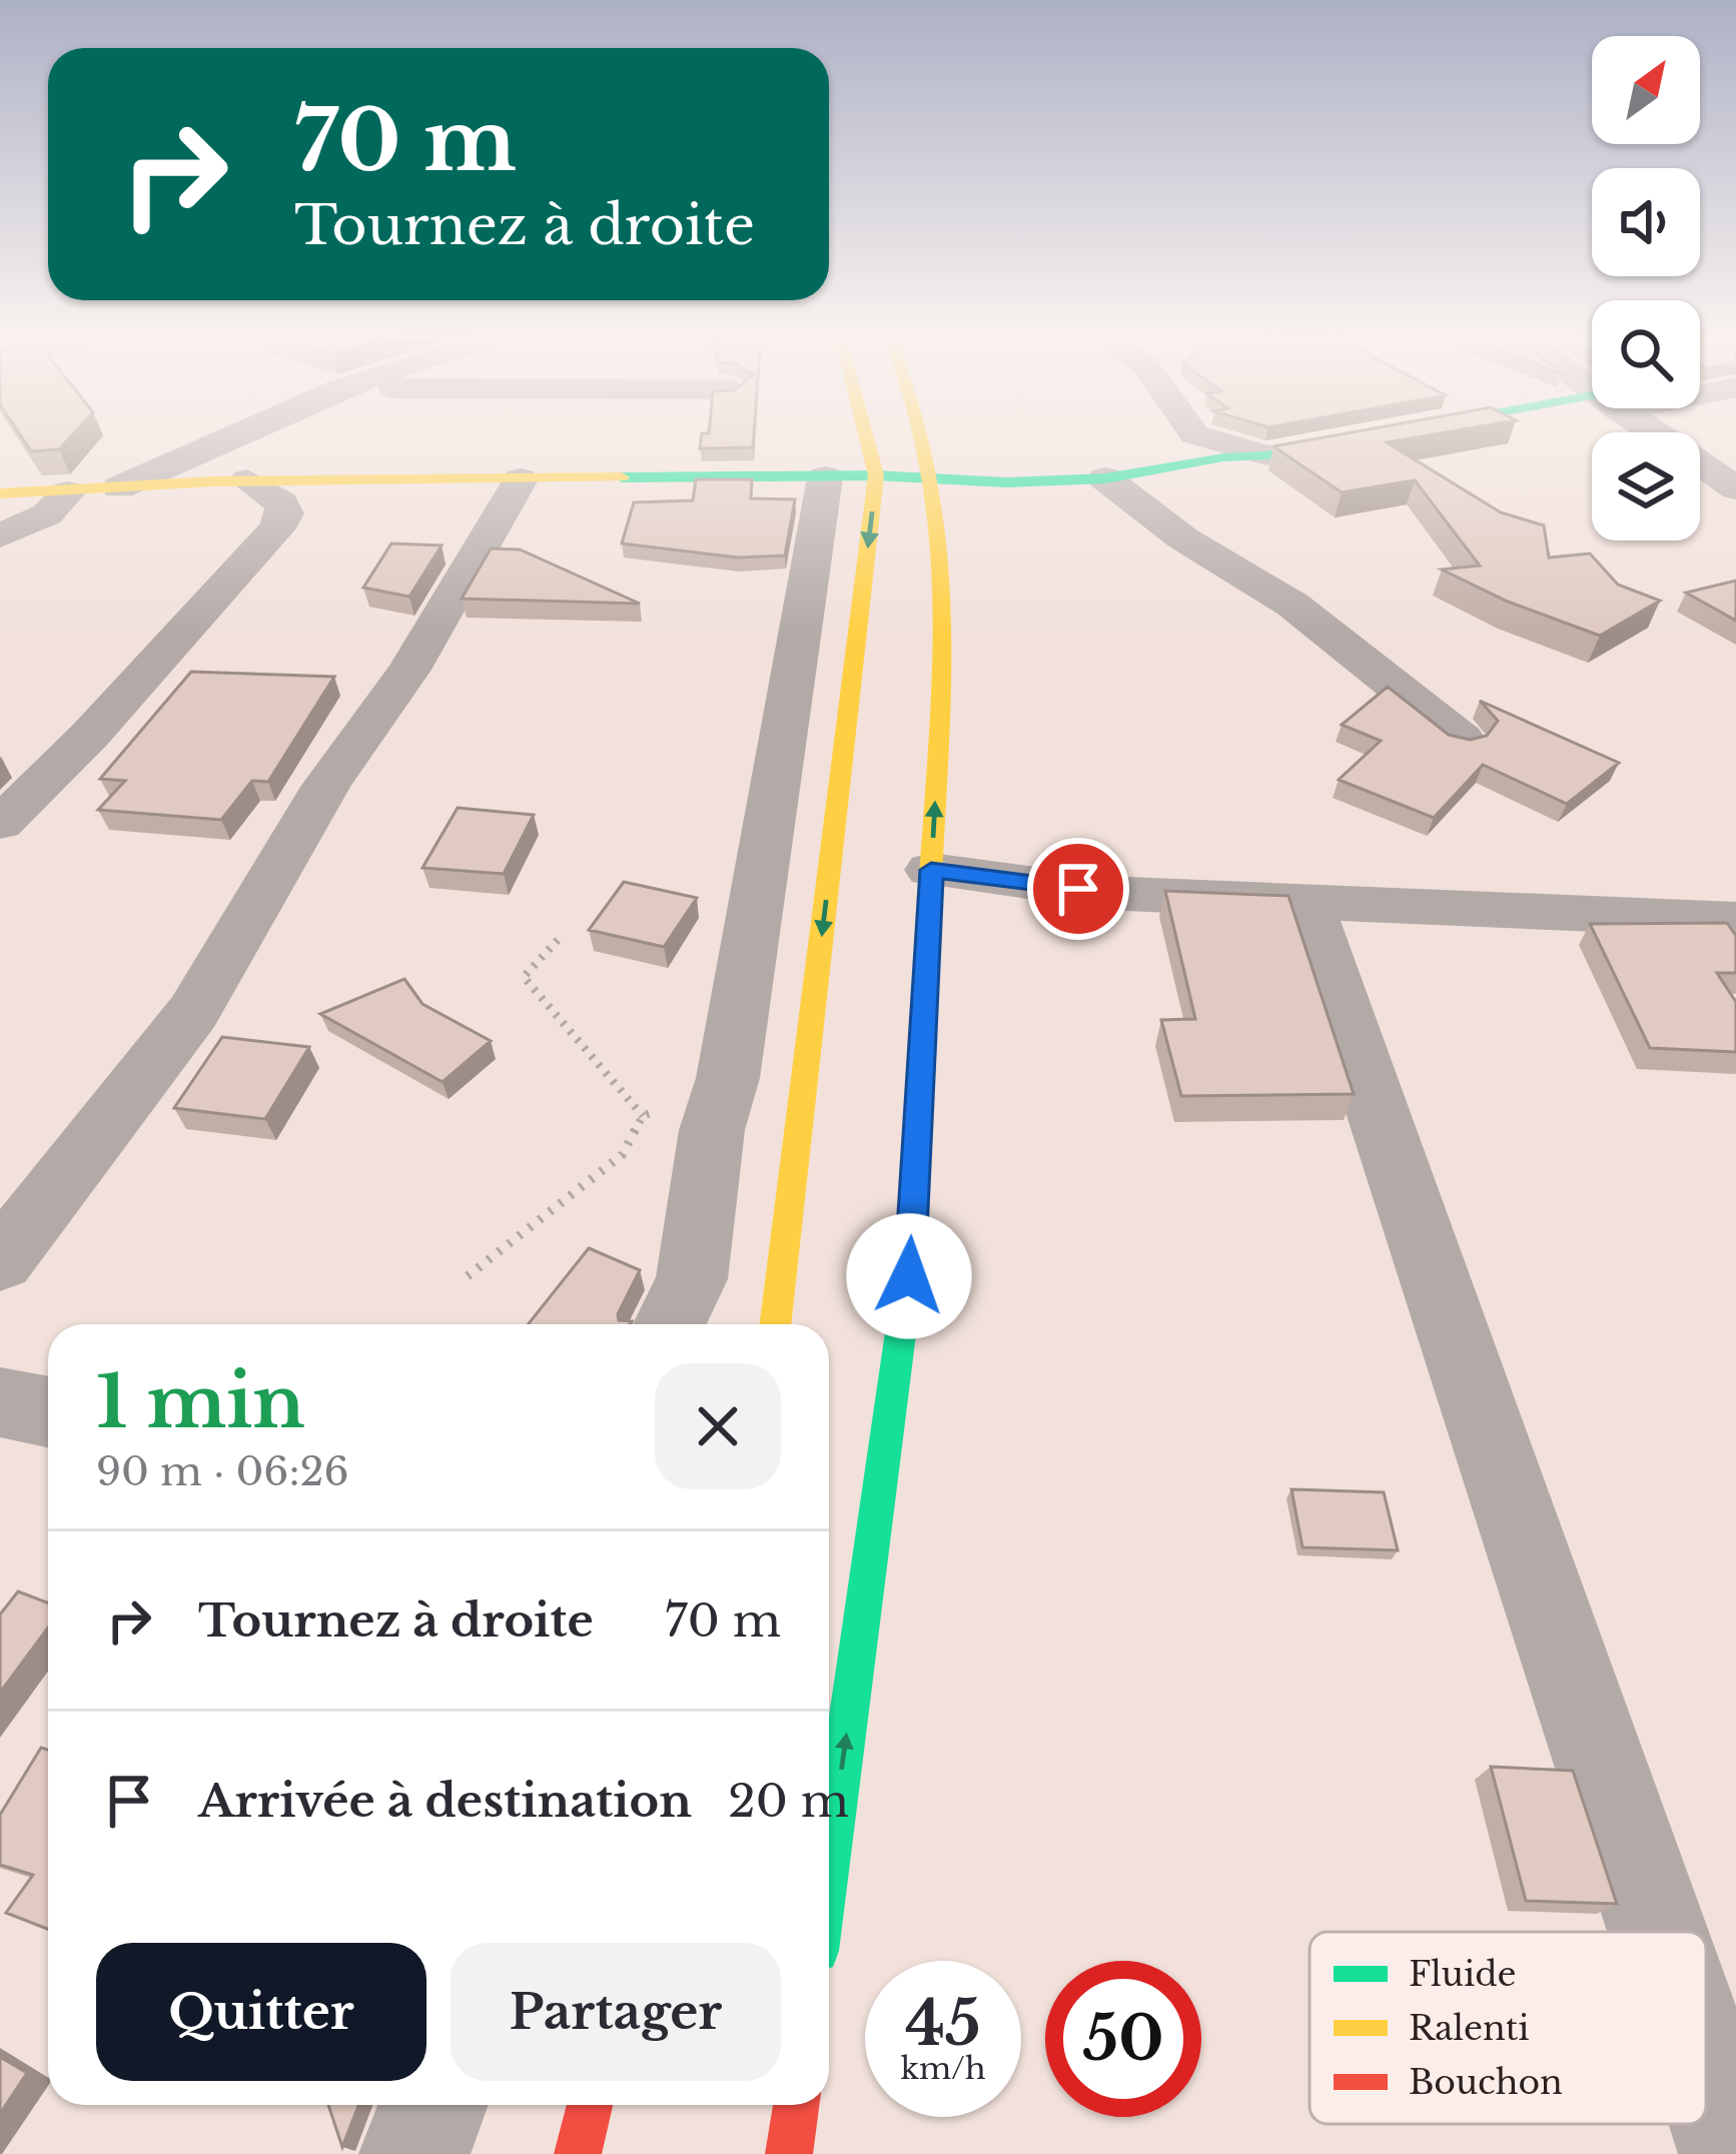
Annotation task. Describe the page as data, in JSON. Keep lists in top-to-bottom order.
{
  "legend": ["Fluide", "Ralenti", "Bouchon"],
  "north": "top right",
  "page": {
    "turn": ["70 m", "Tournez à droite"],
    "heading": ["1 min", "90 m · 06:26"],
    "list": [
      {
        "name": "Tournez à droite",
        "value": "70 m"
      },
      {
        "name": "Arrivée à destination",
        "value": "20 m"
      }
    ],
    "buttons": ["Quitter", "Partager"],
    "speed": "45 km/h",
    "limit": "50"
  }
}
